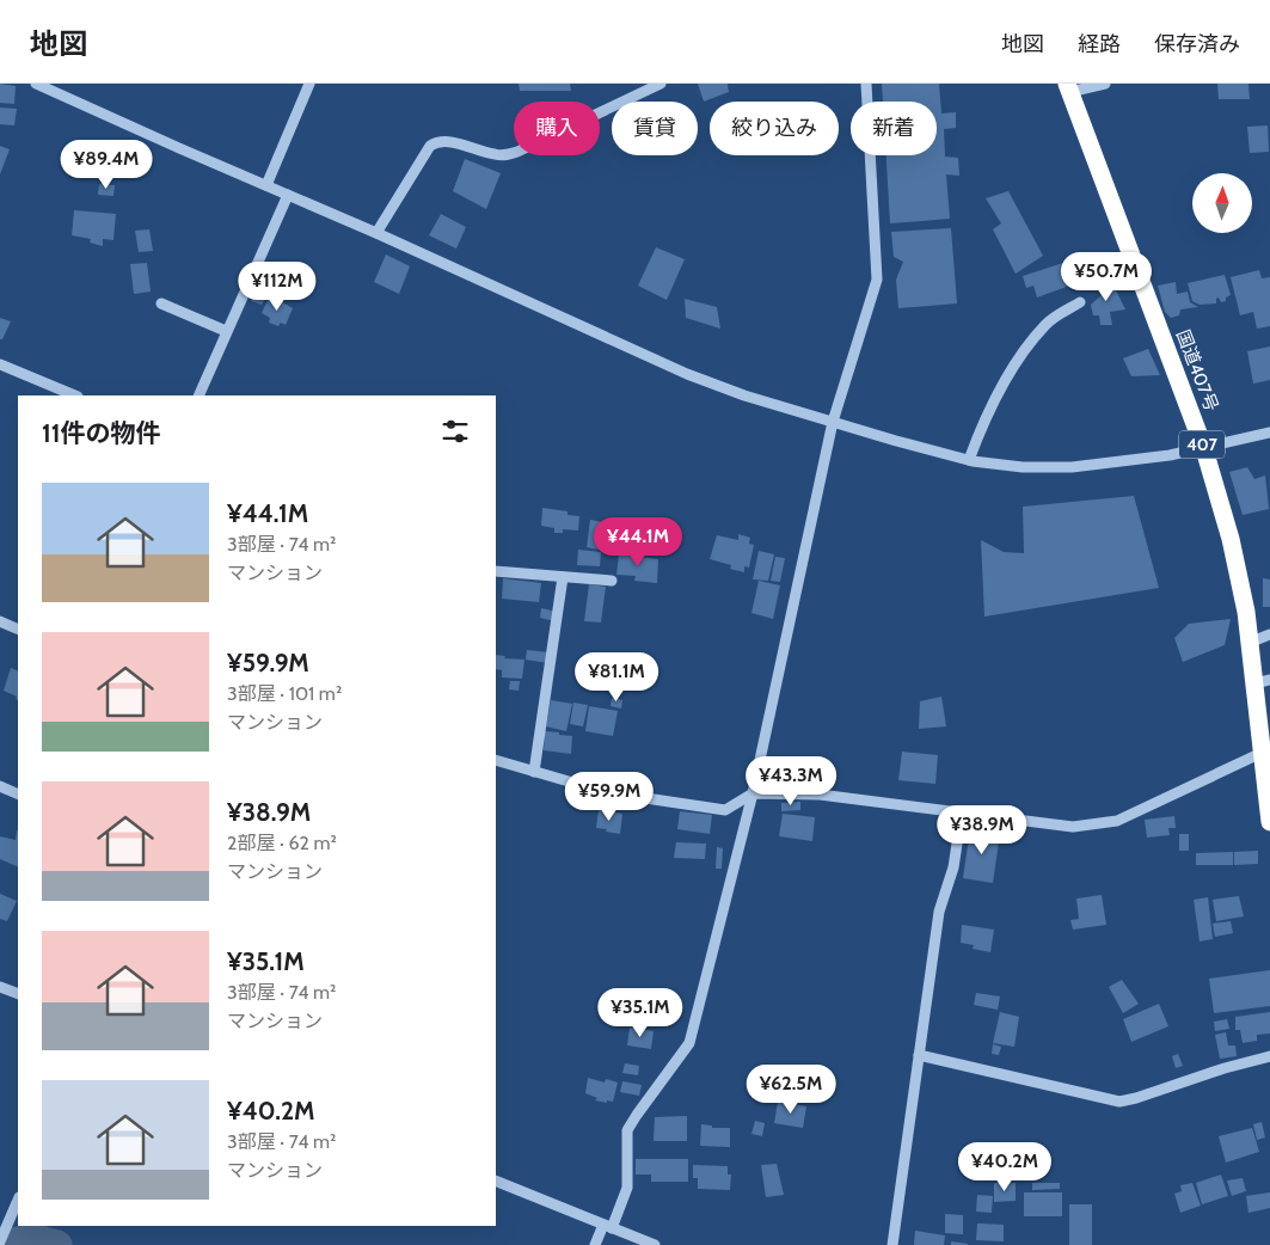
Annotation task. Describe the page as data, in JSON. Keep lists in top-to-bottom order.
{
  "streets": {
    "highway": ["国道407号", "407"]
  },
  "north": "top",
  "page": {
    "header": "地図",
    "nav": ["地図", "経路", "保存済み"],
    "chip": [
      "購入",
      "賃貸",
      "絞り込み",
      "新着"
    ],
    "price": [
      "¥89.4M",
      "¥50.7M",
      "¥112M",
      "¥44.1M",
      "¥81.1M",
      "¥43.3M",
      "¥59.9M",
      "¥38.9M",
      "¥35.1M",
      "¥62.5M",
      "¥40.2M"
    ],
    "heading": "11件の物件",
    "list": [
      {
        "name": "¥44.1M",
        "note": "3部屋 · 74 m² · マンション"
      },
      {
        "name": "¥59.9M",
        "note": "3部屋 · 101 m² · マンション"
      },
      {
        "name": "¥38.9M",
        "note": "2部屋 · 62 m² · マンション"
      },
      {
        "name": "¥35.1M",
        "note": "3部屋 · 74 m² · マンション"
      },
      {
        "name": "¥40.2M",
        "note": "3部屋 · 74 m² · マンション"
      }
    ]
  }
}
